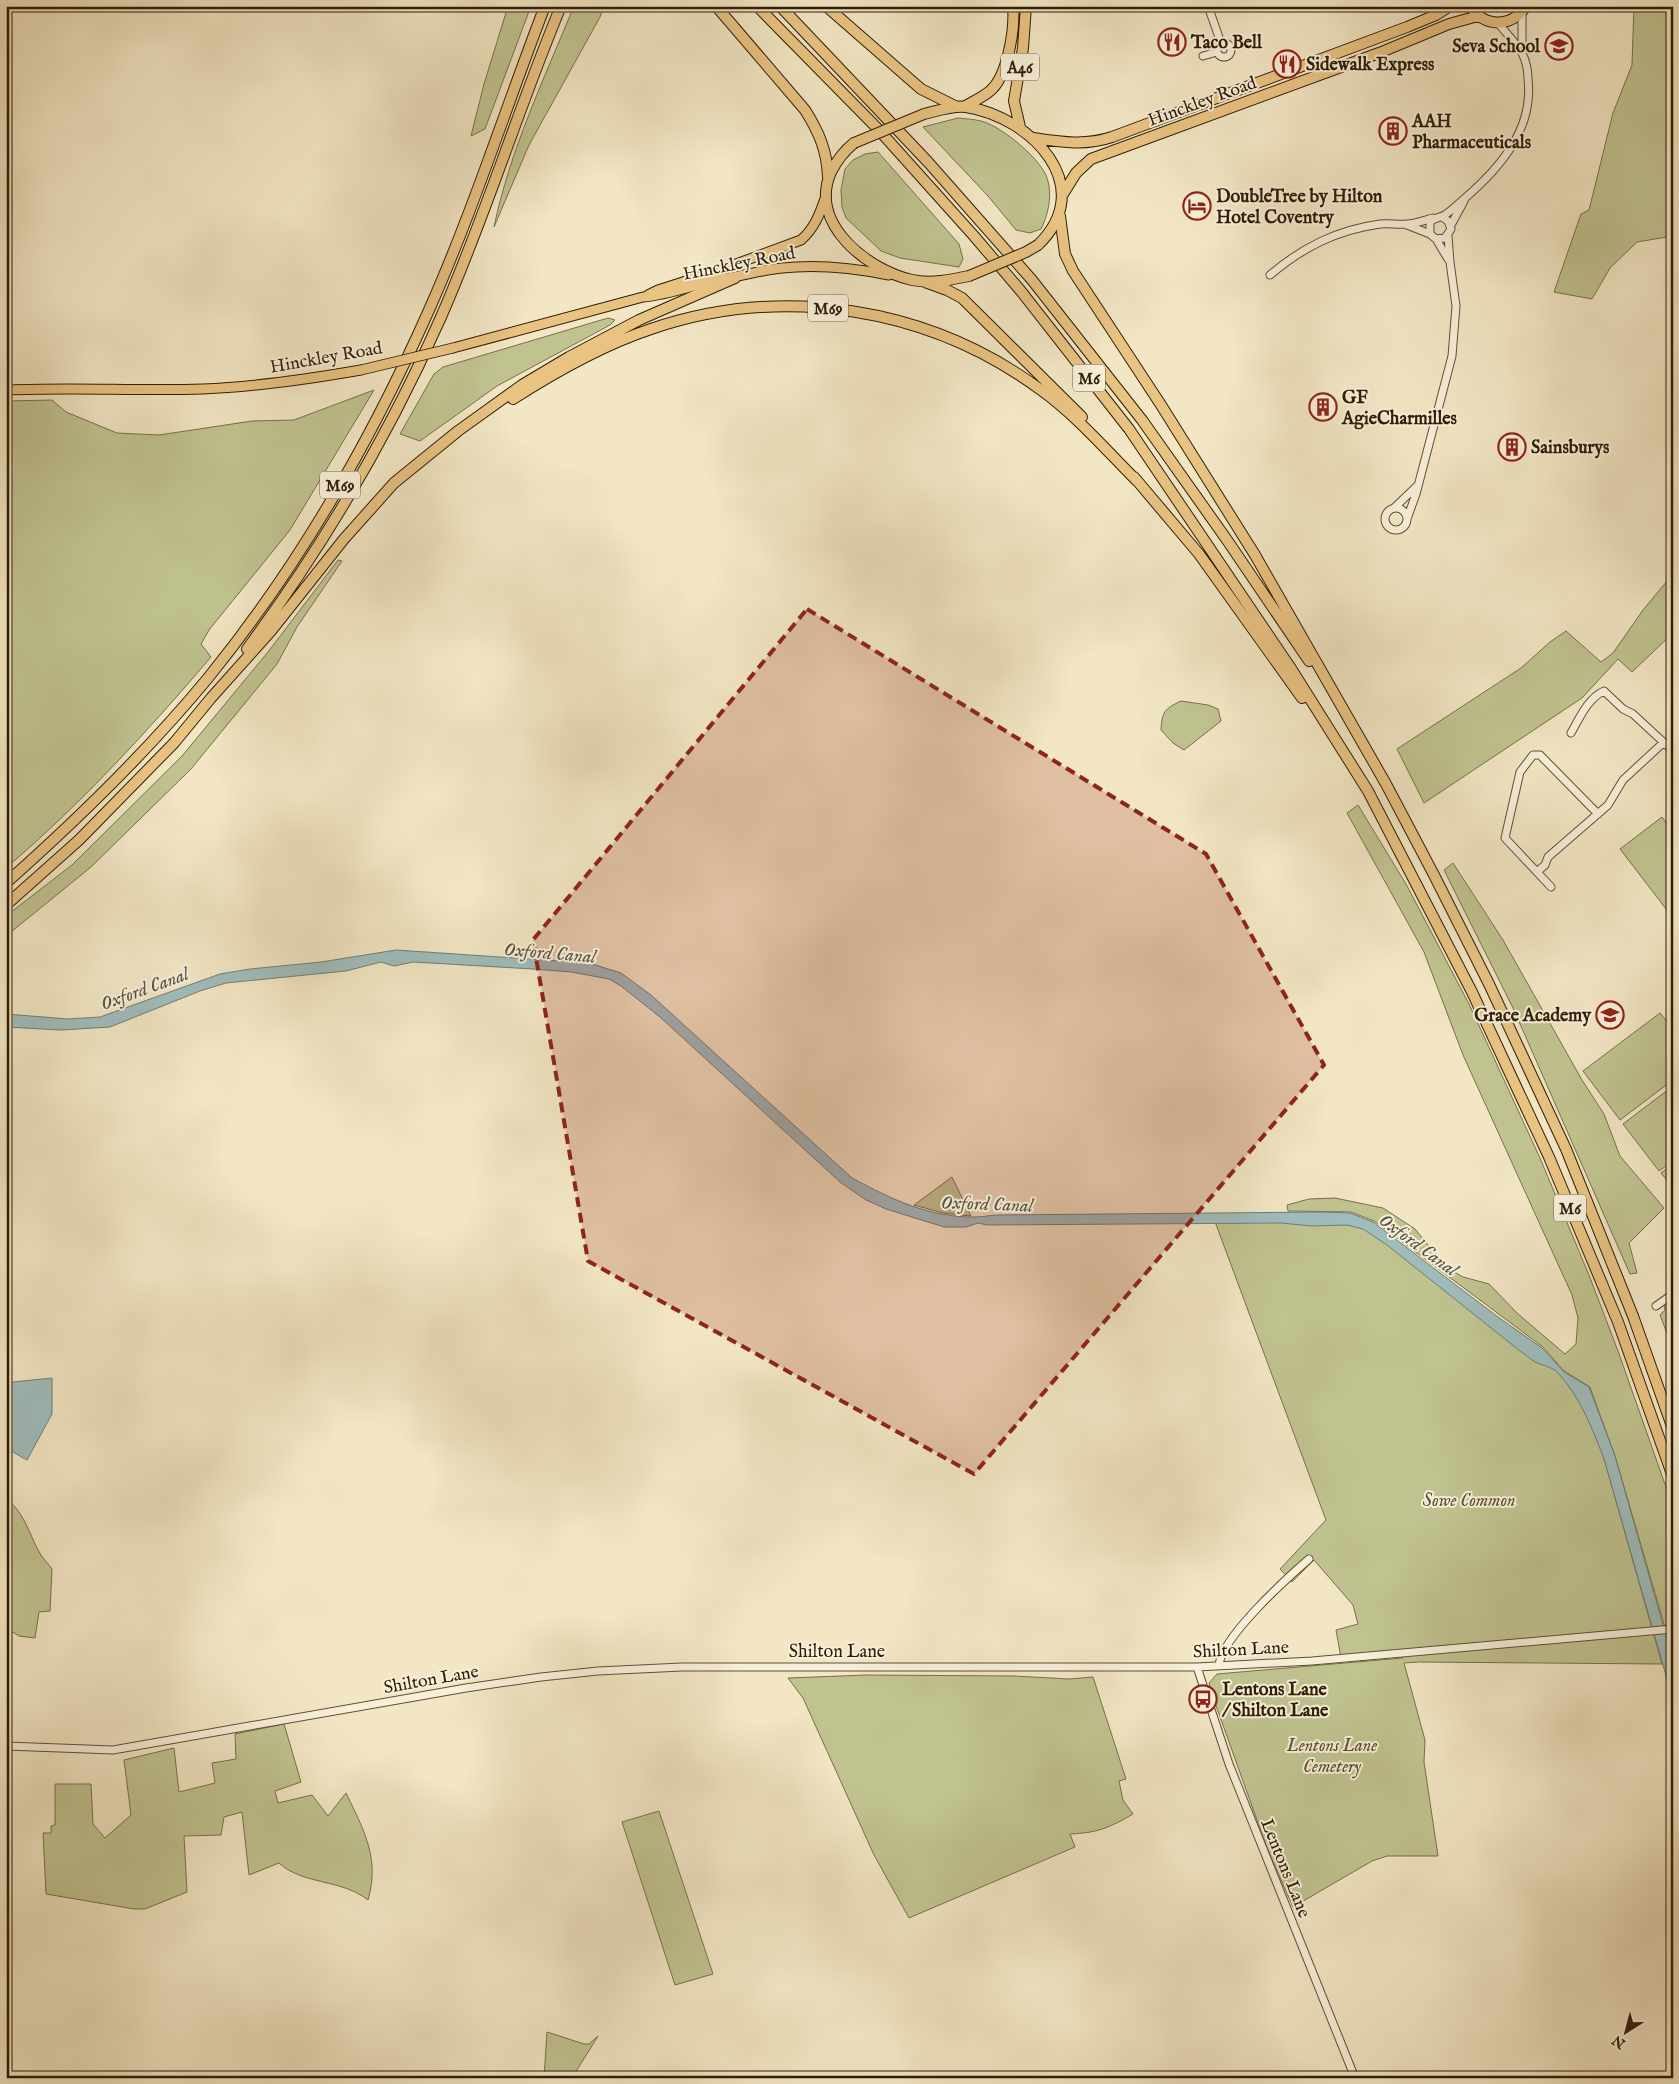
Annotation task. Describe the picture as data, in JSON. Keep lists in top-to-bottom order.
{
  "streets": {
    "highway": [
      "A46",
      "Hinckley Road",
      "M69",
      "M6"
    ],
    "street": ["Shilton Lane", "Lentons Lane"]
  },
  "crossings": [
    ["Hinckley Road", "M69"],
    ["Shilton Lane", "Lentons Lane"]
  ],
  "water": ["Oxford Canal"],
  "parks": ["Sowe Common", "Lentons Lane Cemetery"],
  "places": {
    "restaurant": ["Taco Bell", "Sidewalk Express"],
    "school or university": ["Seva School", "Grace Academy"],
    "building": ["AAH Pharmaceuticals", "GF AgieCharmilles", "Sainsburys"],
    "hotel": ["DoubleTree by Hilton Hotel Coventry"],
    "bus stop": ["Lentons Lane / Shilton Lane"]
  },
  "north": "bottom left"
}
